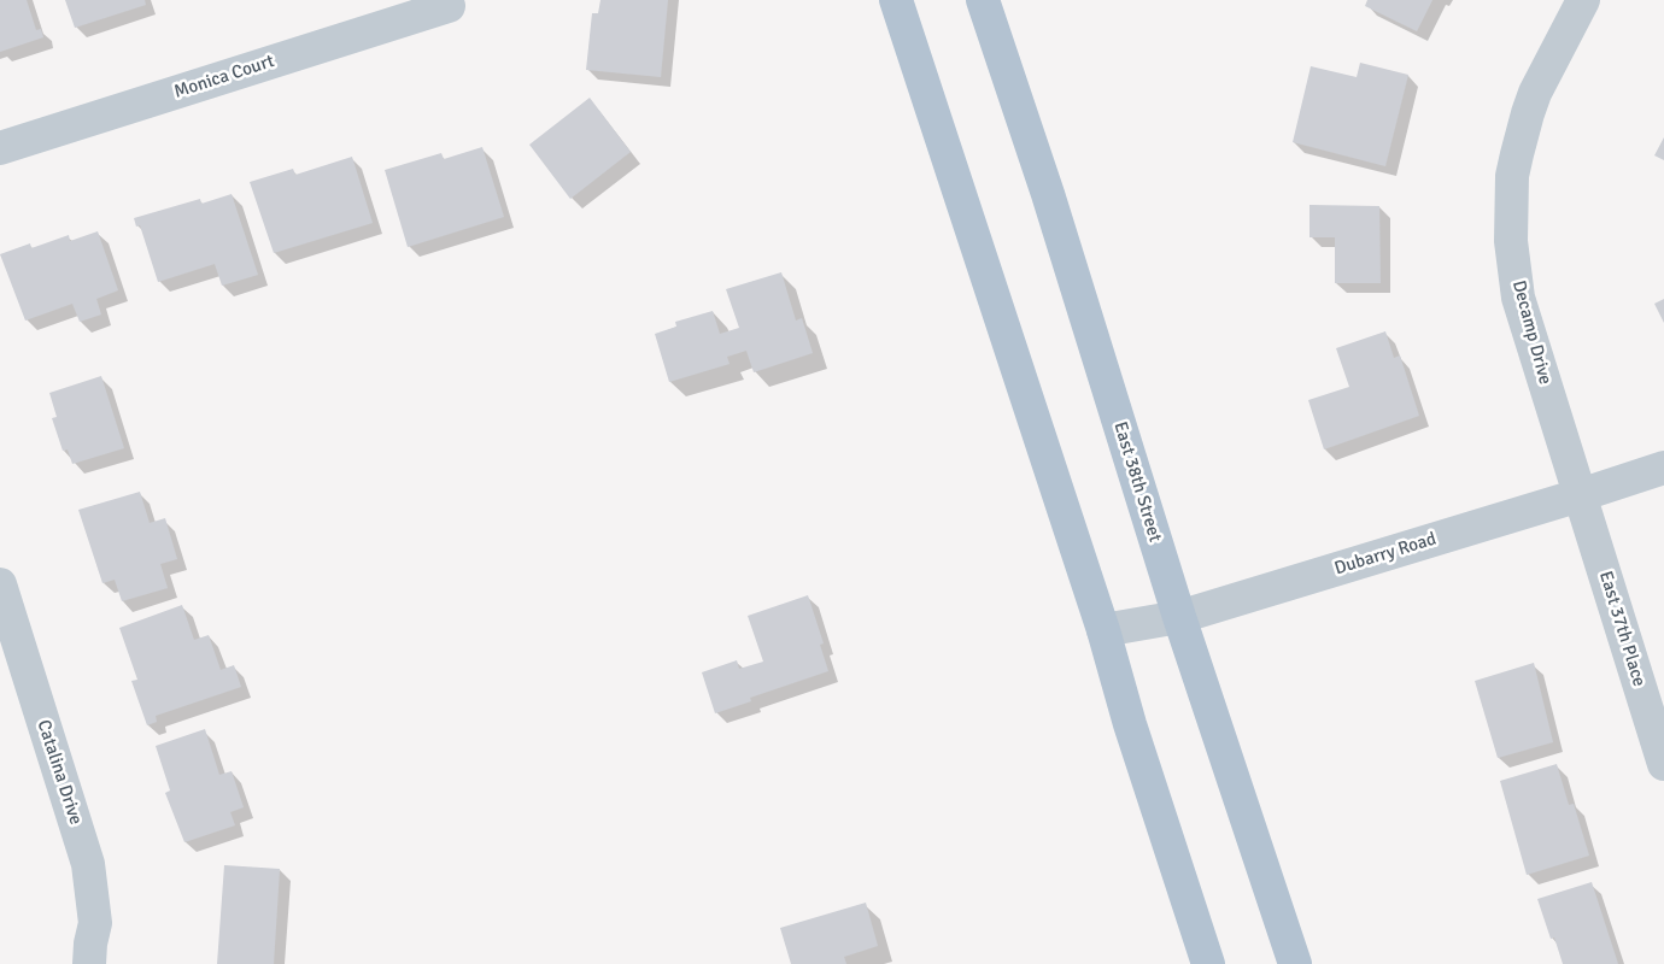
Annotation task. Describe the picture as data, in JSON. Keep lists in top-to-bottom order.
{
  "streets": {
    "main road": ["East 38th Street"],
    "street": [
      "Monica Court",
      "Decamp Drive",
      "Dubarry Road",
      "East 37th Place",
      "Catalina Drive"
    ]
  },
  "crossings": [
    ["Decamp Drive", "Dubarry Road"],
    ["Decamp Drive", "East 37th Place"],
    ["East 38th Street", "Dubarry Road"],
    ["Dubarry Road", "East 37th Place"]
  ]
}
